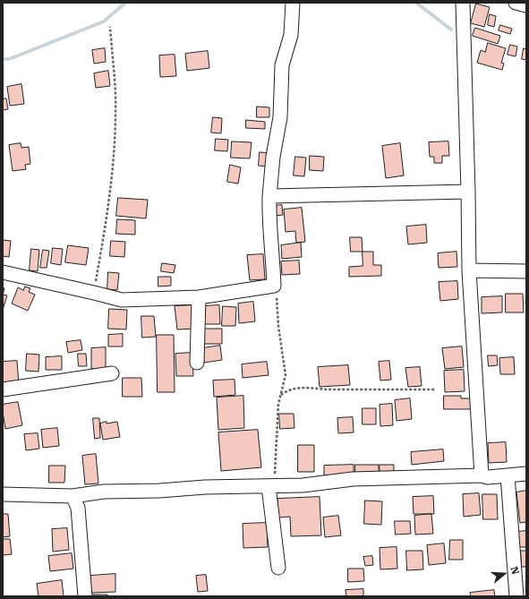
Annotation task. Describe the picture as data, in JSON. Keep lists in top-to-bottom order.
{
  "north": "right"
}
